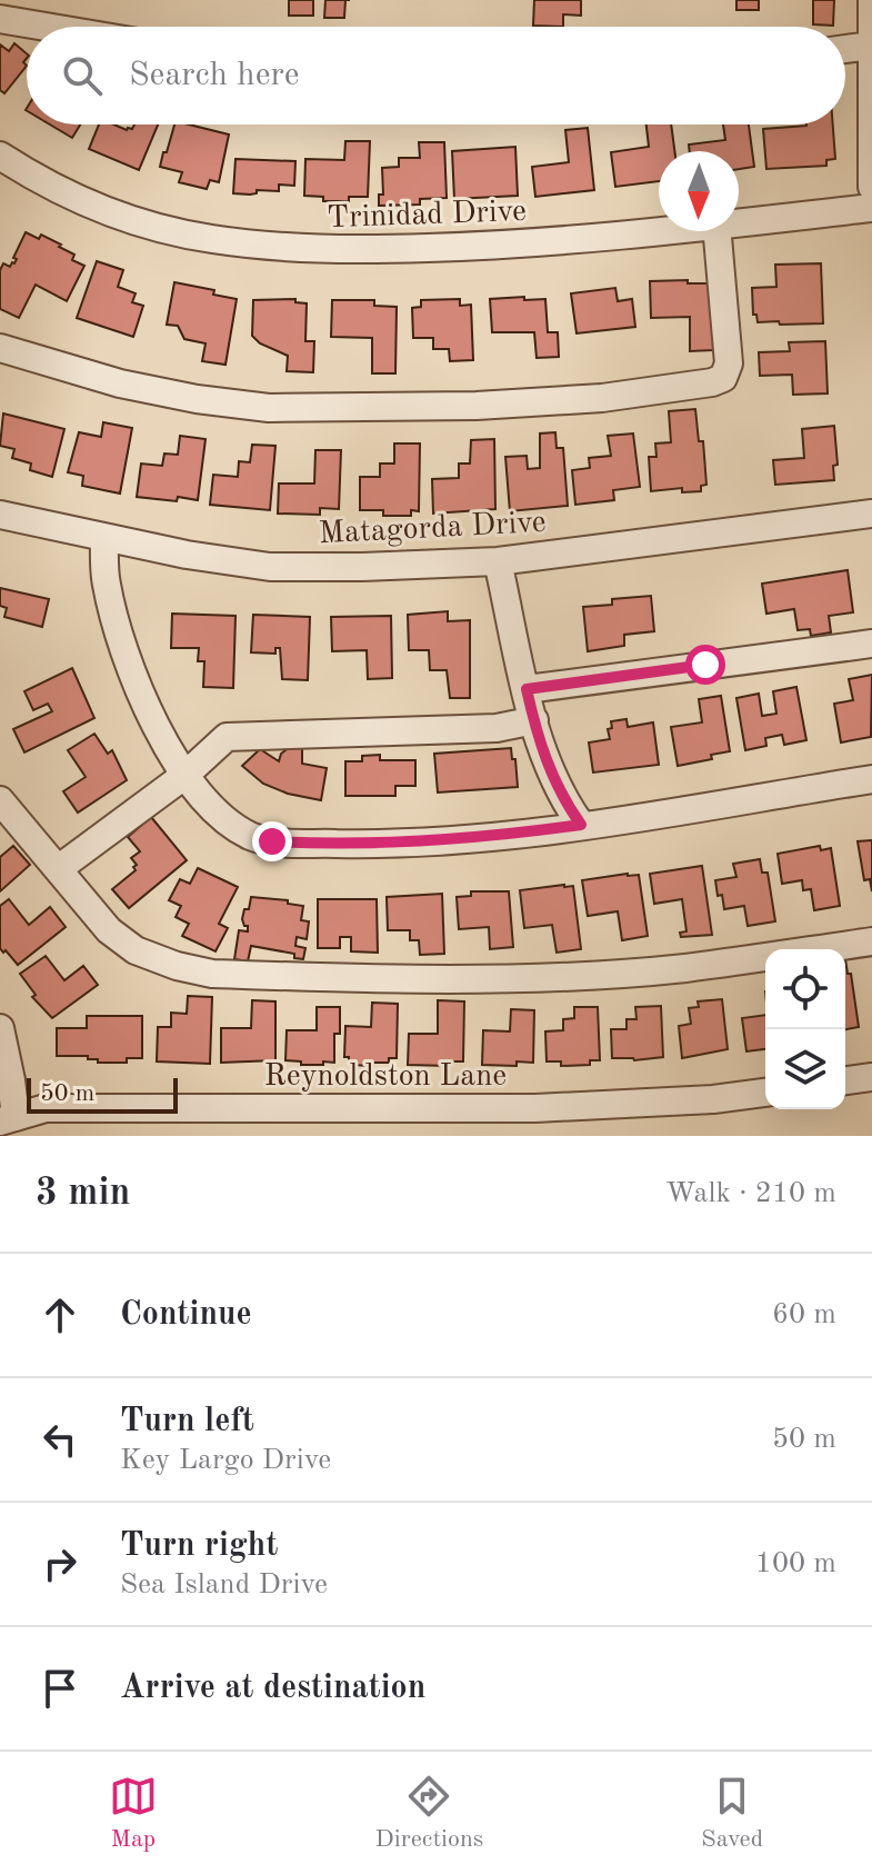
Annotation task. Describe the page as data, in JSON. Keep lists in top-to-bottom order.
{
  "streets": {
    "street": ["Trinidad Drive", "Matagorda Drive", "Reynoldston Lane"]
  },
  "scale_bar": "50 m",
  "north": "bottom",
  "page": {
    "search": "Search here",
    "scale": "50 m",
    "heading": ["3 min", "Walk · 210 m"],
    "list": [
      ["Continue", "60 m"],
      ["Turn left", "Key Largo Drive", "50 m"],
      ["Turn right", "Sea Island Drive", "100 m"],
      "Arrive at destination"
    ],
    "nav": ["Map", "Directions", "Saved"]
  }
}
